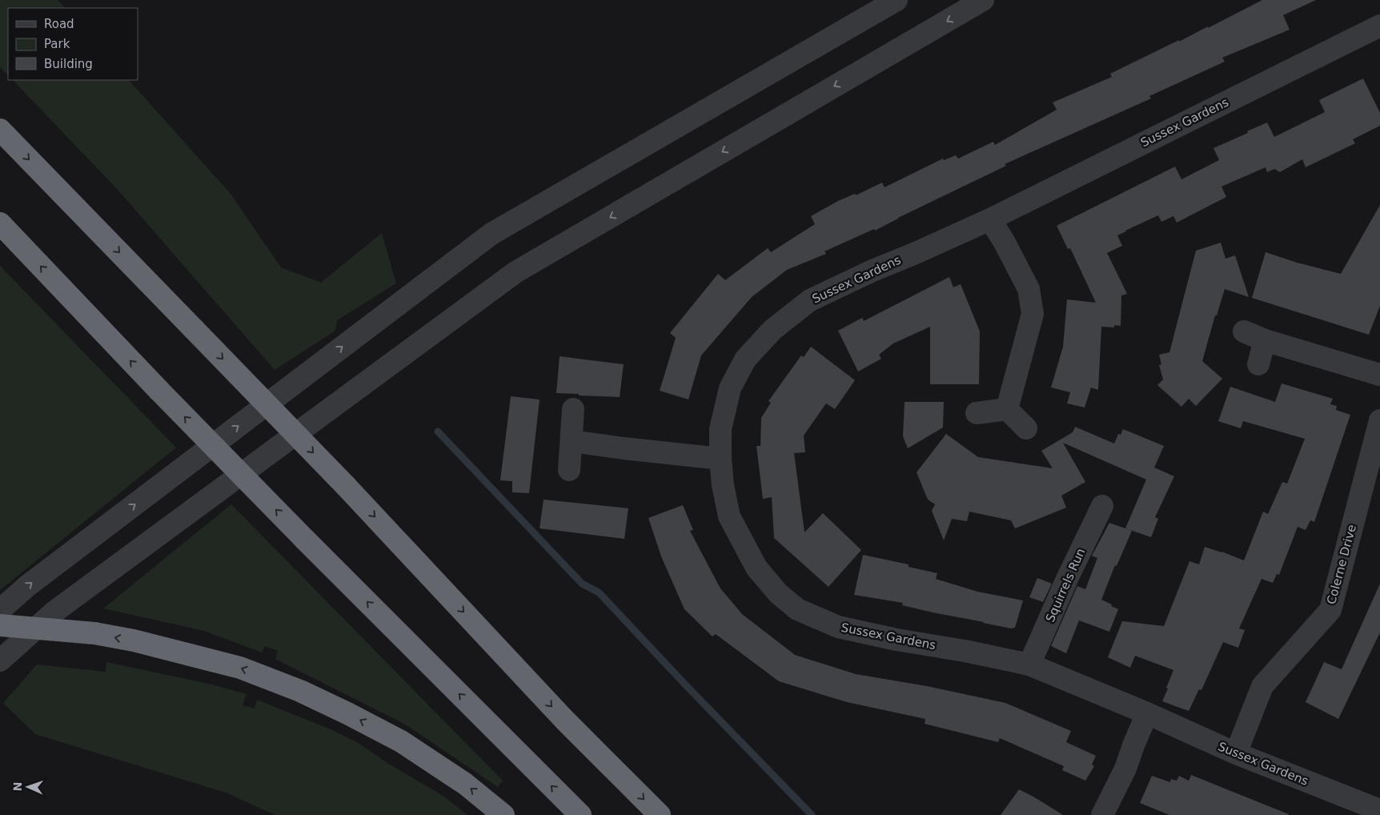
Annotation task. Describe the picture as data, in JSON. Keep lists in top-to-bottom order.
{
  "streets": {
    "street": ["Sussex Gardens", "Colerne Drive", "Squirrels Run"]
  },
  "crossings": [
    ["Sussex Gardens", "Colerne Drive"],
    ["Sussex Gardens", "Squirrels Run"]
  ],
  "legend": ["Road", "Park", "Building"],
  "north": "left"
}
